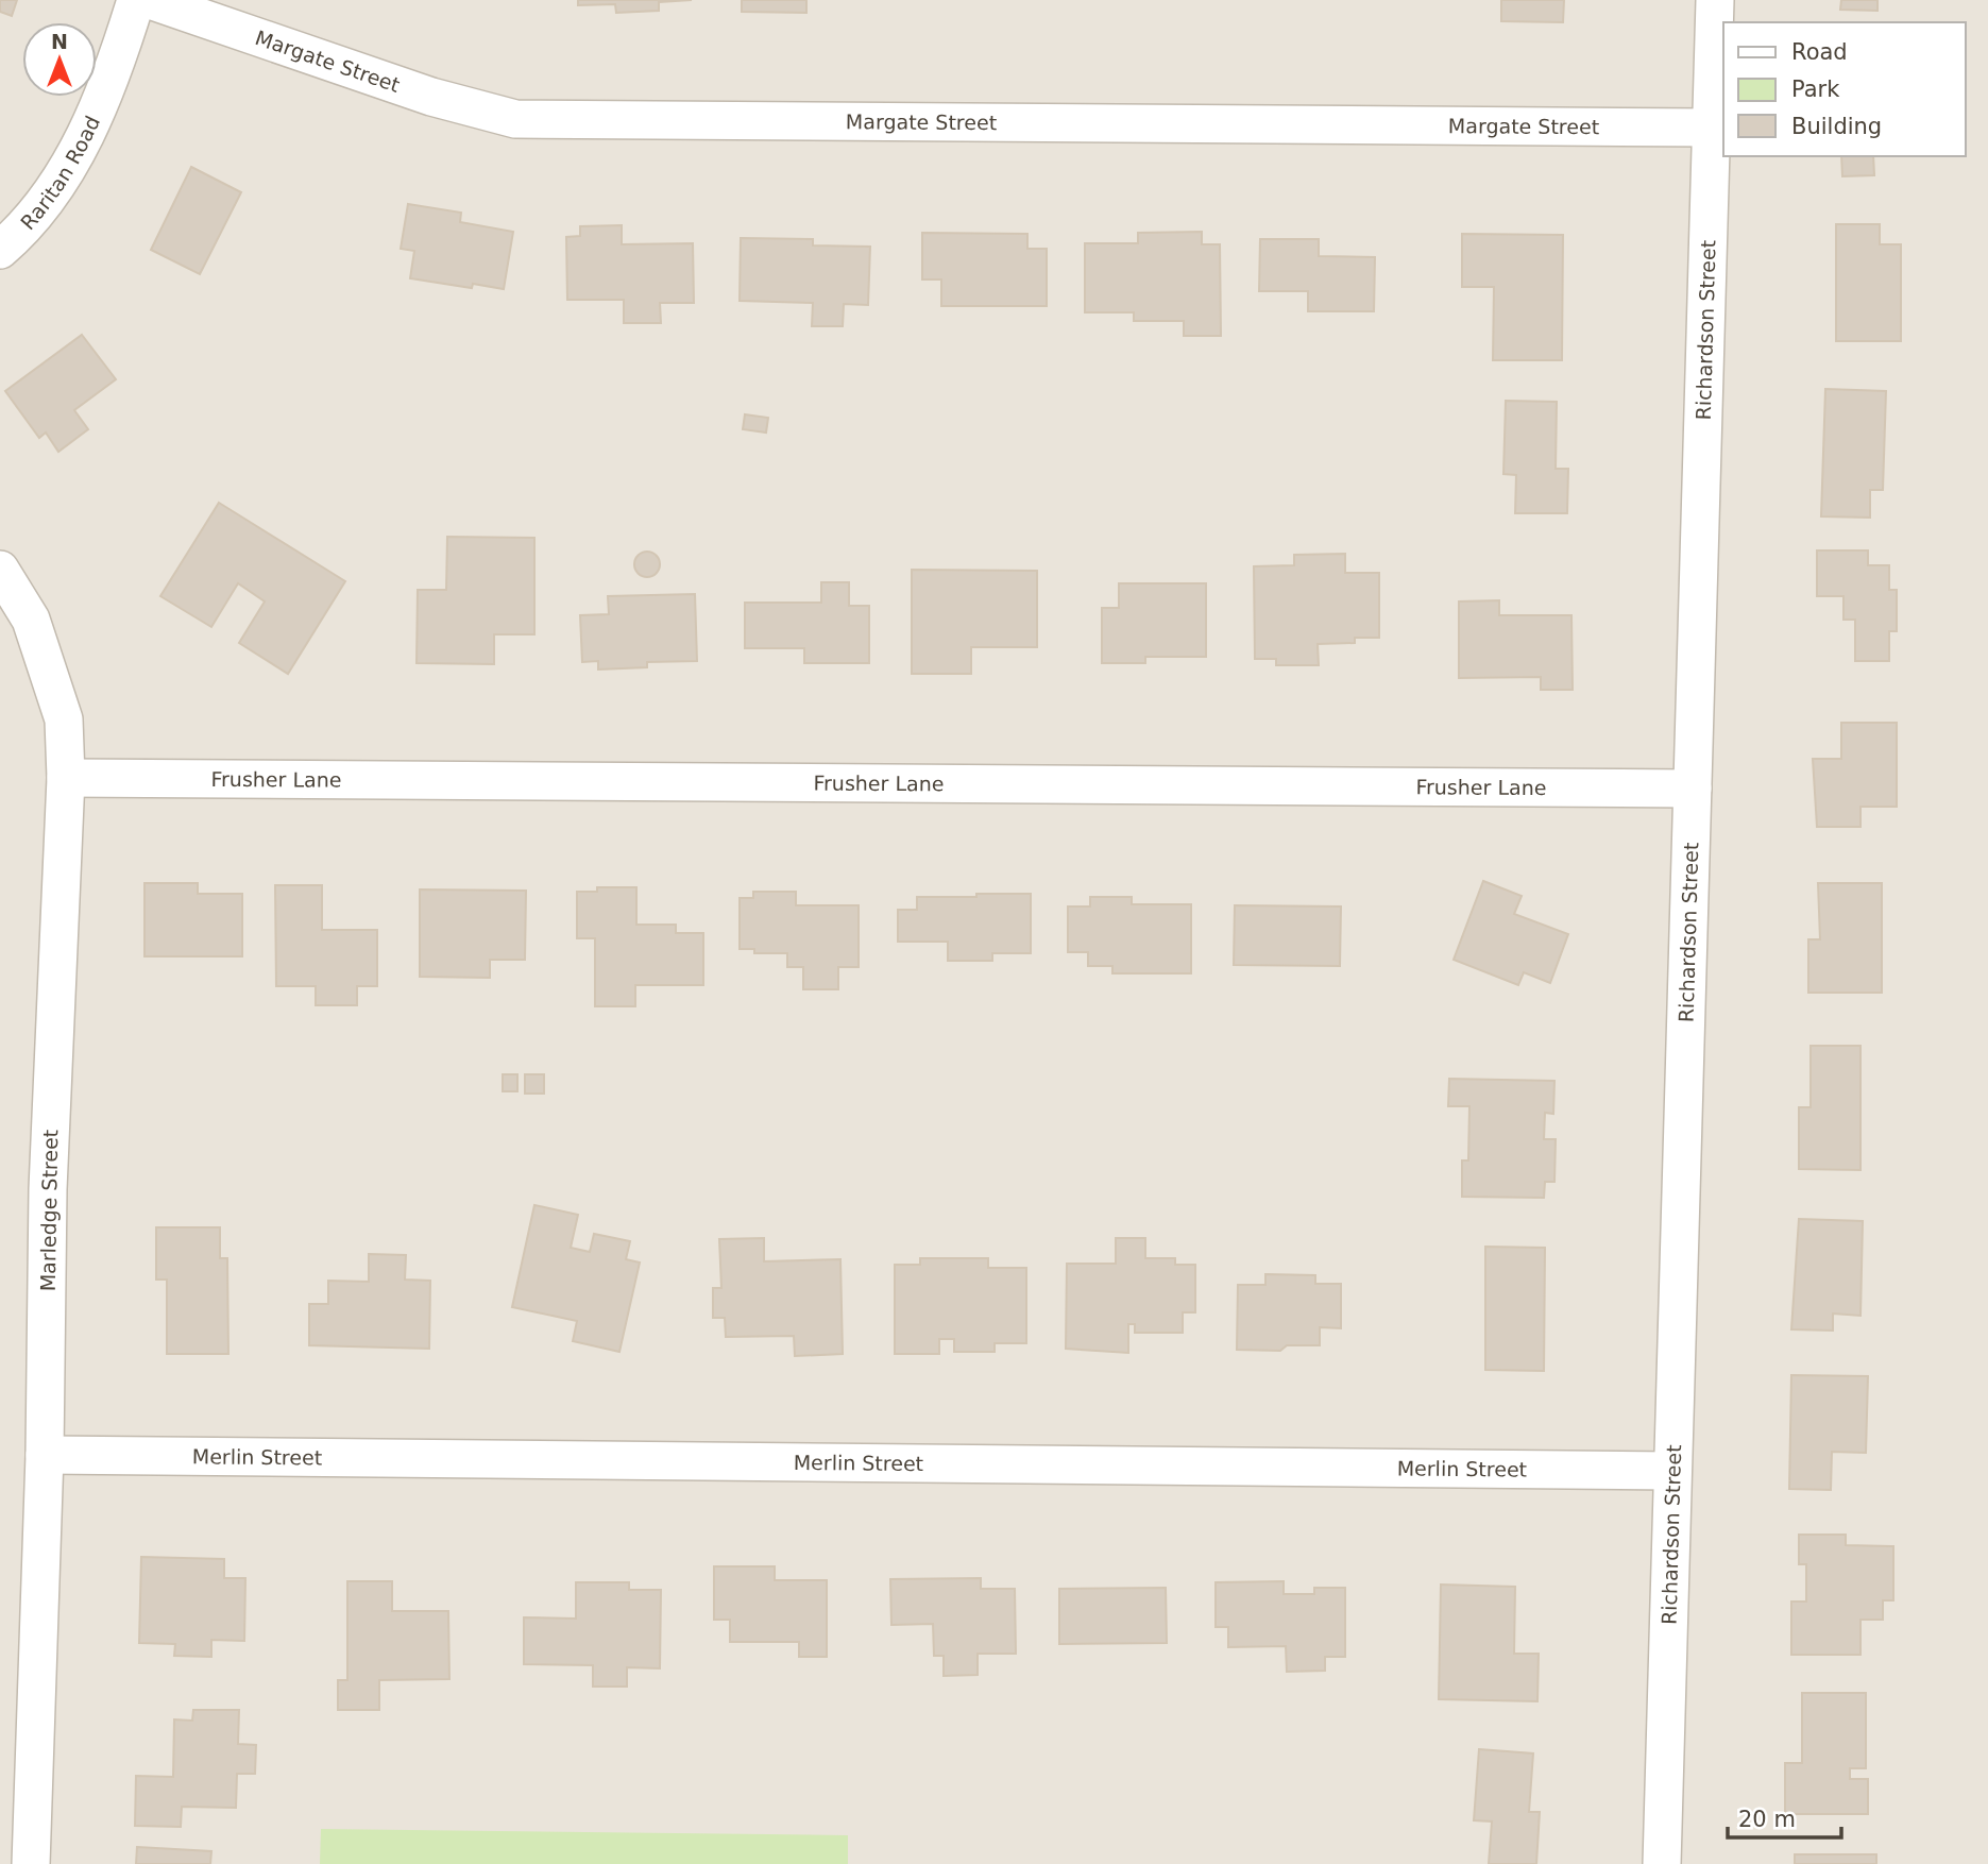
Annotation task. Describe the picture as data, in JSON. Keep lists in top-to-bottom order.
{
  "streets": {
    "street": [
      "Margate Street",
      "Raritan Road",
      "Richardson Street",
      "Frusher Lane",
      "Marledge Street",
      "Merlin Street"
    ]
  },
  "crossings": [
    ["Margate Street", "Richardson Street"],
    ["Richardson Street", "Frusher Lane"],
    ["Richardson Street", "Merlin Street"],
    ["Frusher Lane", "Marledge Street"],
    ["Marledge Street", "Merlin Street"]
  ],
  "legend": ["Road", "Park", "Building"],
  "scale_bar": "20 m",
  "north": "top"
}
